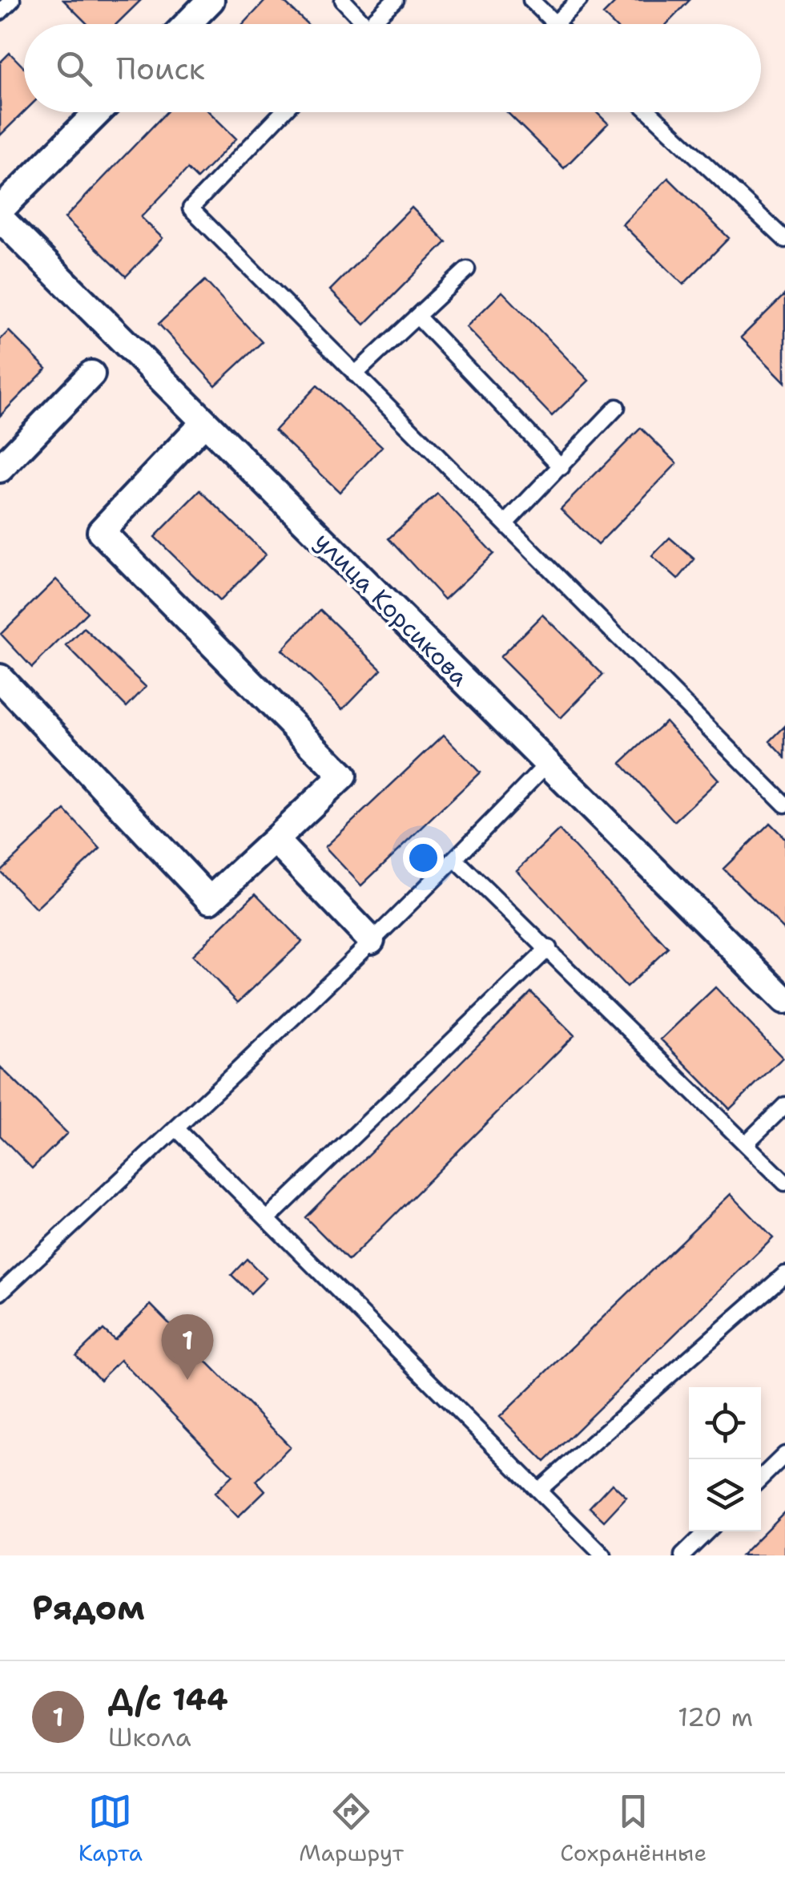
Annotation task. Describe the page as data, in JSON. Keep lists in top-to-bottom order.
{
  "streets": {
    "street": ["улица Корсикова"]
  },
  "page": {
    "search": "Поиск",
    "pins": "1",
    "heading": "Рядом",
    "list": [
      {
        "mark": "1",
        "name": "Д/с 144",
        "note": "Школа",
        "value": "120 m"
      }
    ],
    "nav": ["Карта", "Маршрут", "Сохранённые"]
  }
}
